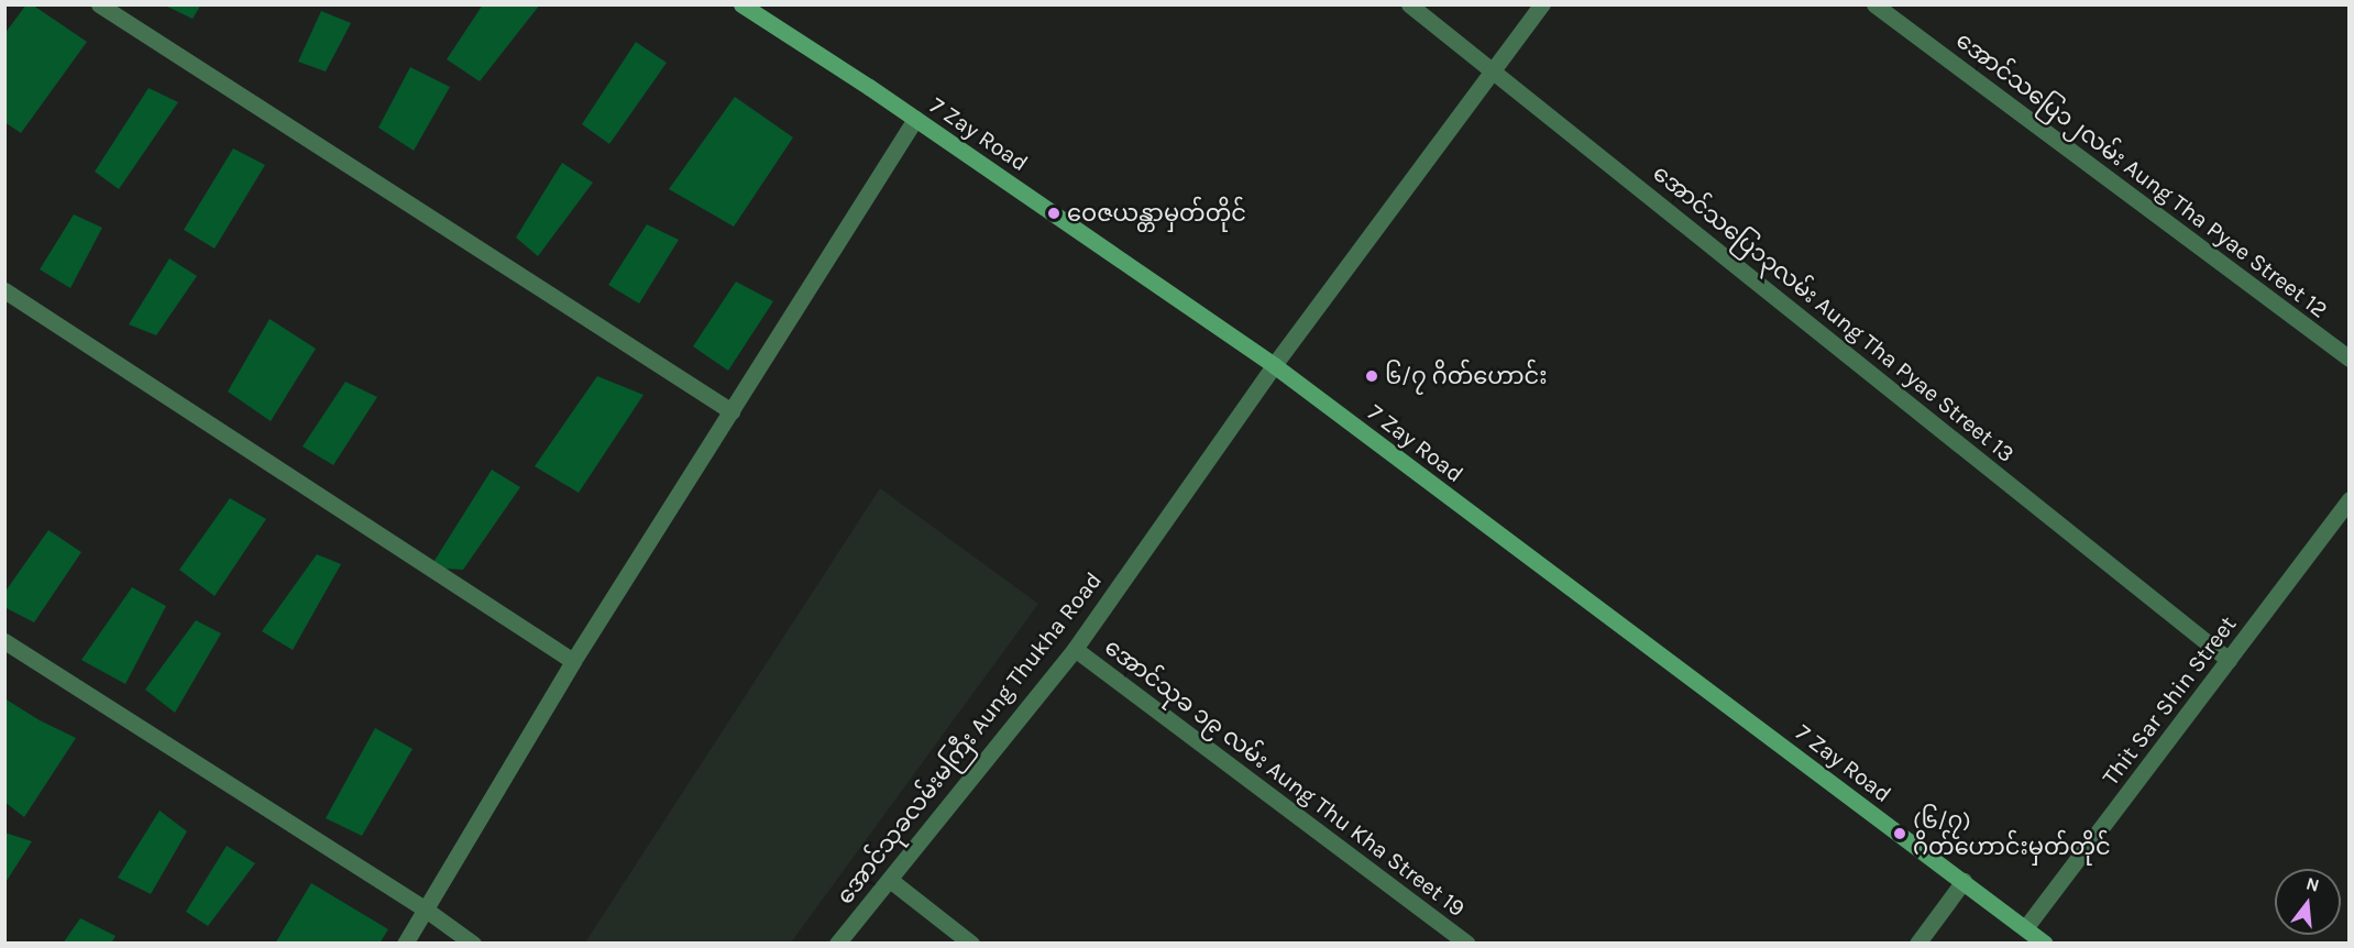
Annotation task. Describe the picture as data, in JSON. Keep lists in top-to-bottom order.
{
  "streets": {
    "street": [
      "7 Zay Road",
      "အောင်သပြေ၁၂လမ်း Aung Tha Pyae Street 12",
      "အောင်သပြေ၁၃လမ်း Aung Tha Pyae Street 13",
      "Thit Sar Shin Street",
      "အောင်သုခလမ်းမကြီး Aung Thukha Road",
      "အောင်သုခ ၁၉ လမ်း Aung Thu Kha Street 19"
    ]
  },
  "crossings": [
    ["7 Zay Road", "Thit Sar Shin Street"],
    ["7 Zay Road", "အောင်သုခလမ်းမကြီး Aung Thukha Road"],
    ["အောင်သပြေ၁၃လမ်း Aung Tha Pyae Street 13", "Thit Sar Shin Street"],
    ["အောင်သပြေ၁၃လမ်း Aung Tha Pyae Street 13", "အောင်သုခလမ်းမကြီး Aung Thukha Road"],
    ["အောင်သုခလမ်းမကြီး Aung Thukha Road", "အောင်သုခ ၁၉ လမ်း Aung Thu Kha Street 19"]
  ],
  "places": ["ဝေဇယန္တာမှတ်တိုင်", "၆/၇ ဂိတ်ဟောင်း", "(၆/၇) ဂိတ်ဟောင်းမှတ်တိုင်"],
  "north": "top"
}
